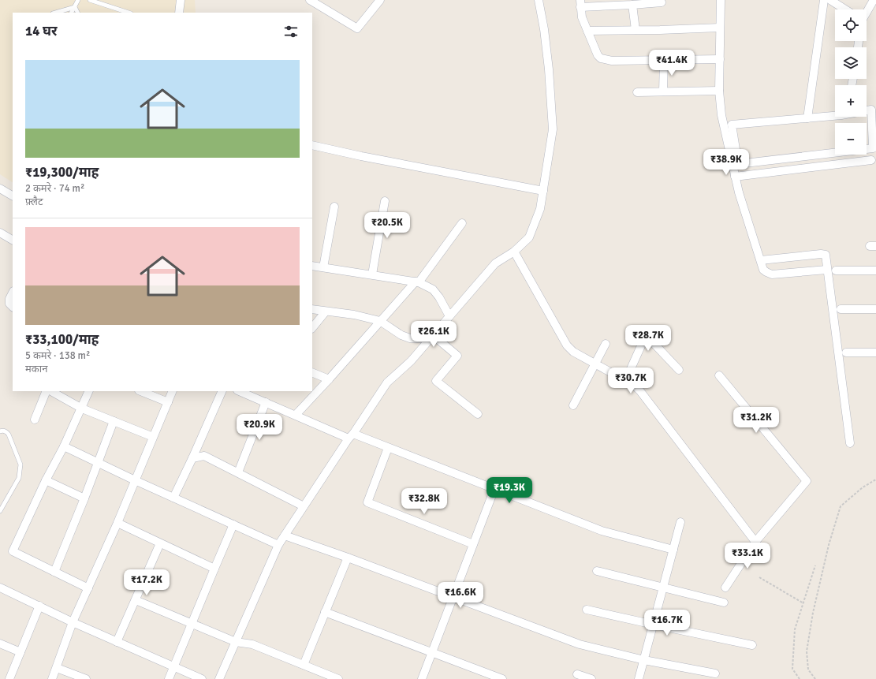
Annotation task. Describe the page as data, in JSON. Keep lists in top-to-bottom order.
{
  "page": {
    "map_buttons": ["+", "−"],
    "heading": "14 घर",
    "price": [
      "₹41.4K",
      "₹38.9K",
      "₹20.5K",
      "₹26.1K",
      "₹28.7K",
      "₹30.7K",
      "₹31.2K",
      "₹20.9K",
      "₹19.3K",
      "₹32.8K",
      "₹33.1K",
      "₹17.2K",
      "₹16.6K",
      "₹16.7K"
    ],
    "list": [
      {
        "name": "₹19,300/माह",
        "note": "2 कमरे · 74 m² · फ़्लैट"
      },
      {
        "name": "₹33,100/माह",
        "note": "5 कमरे · 138 m² · मकान"
      }
    ]
  }
}
